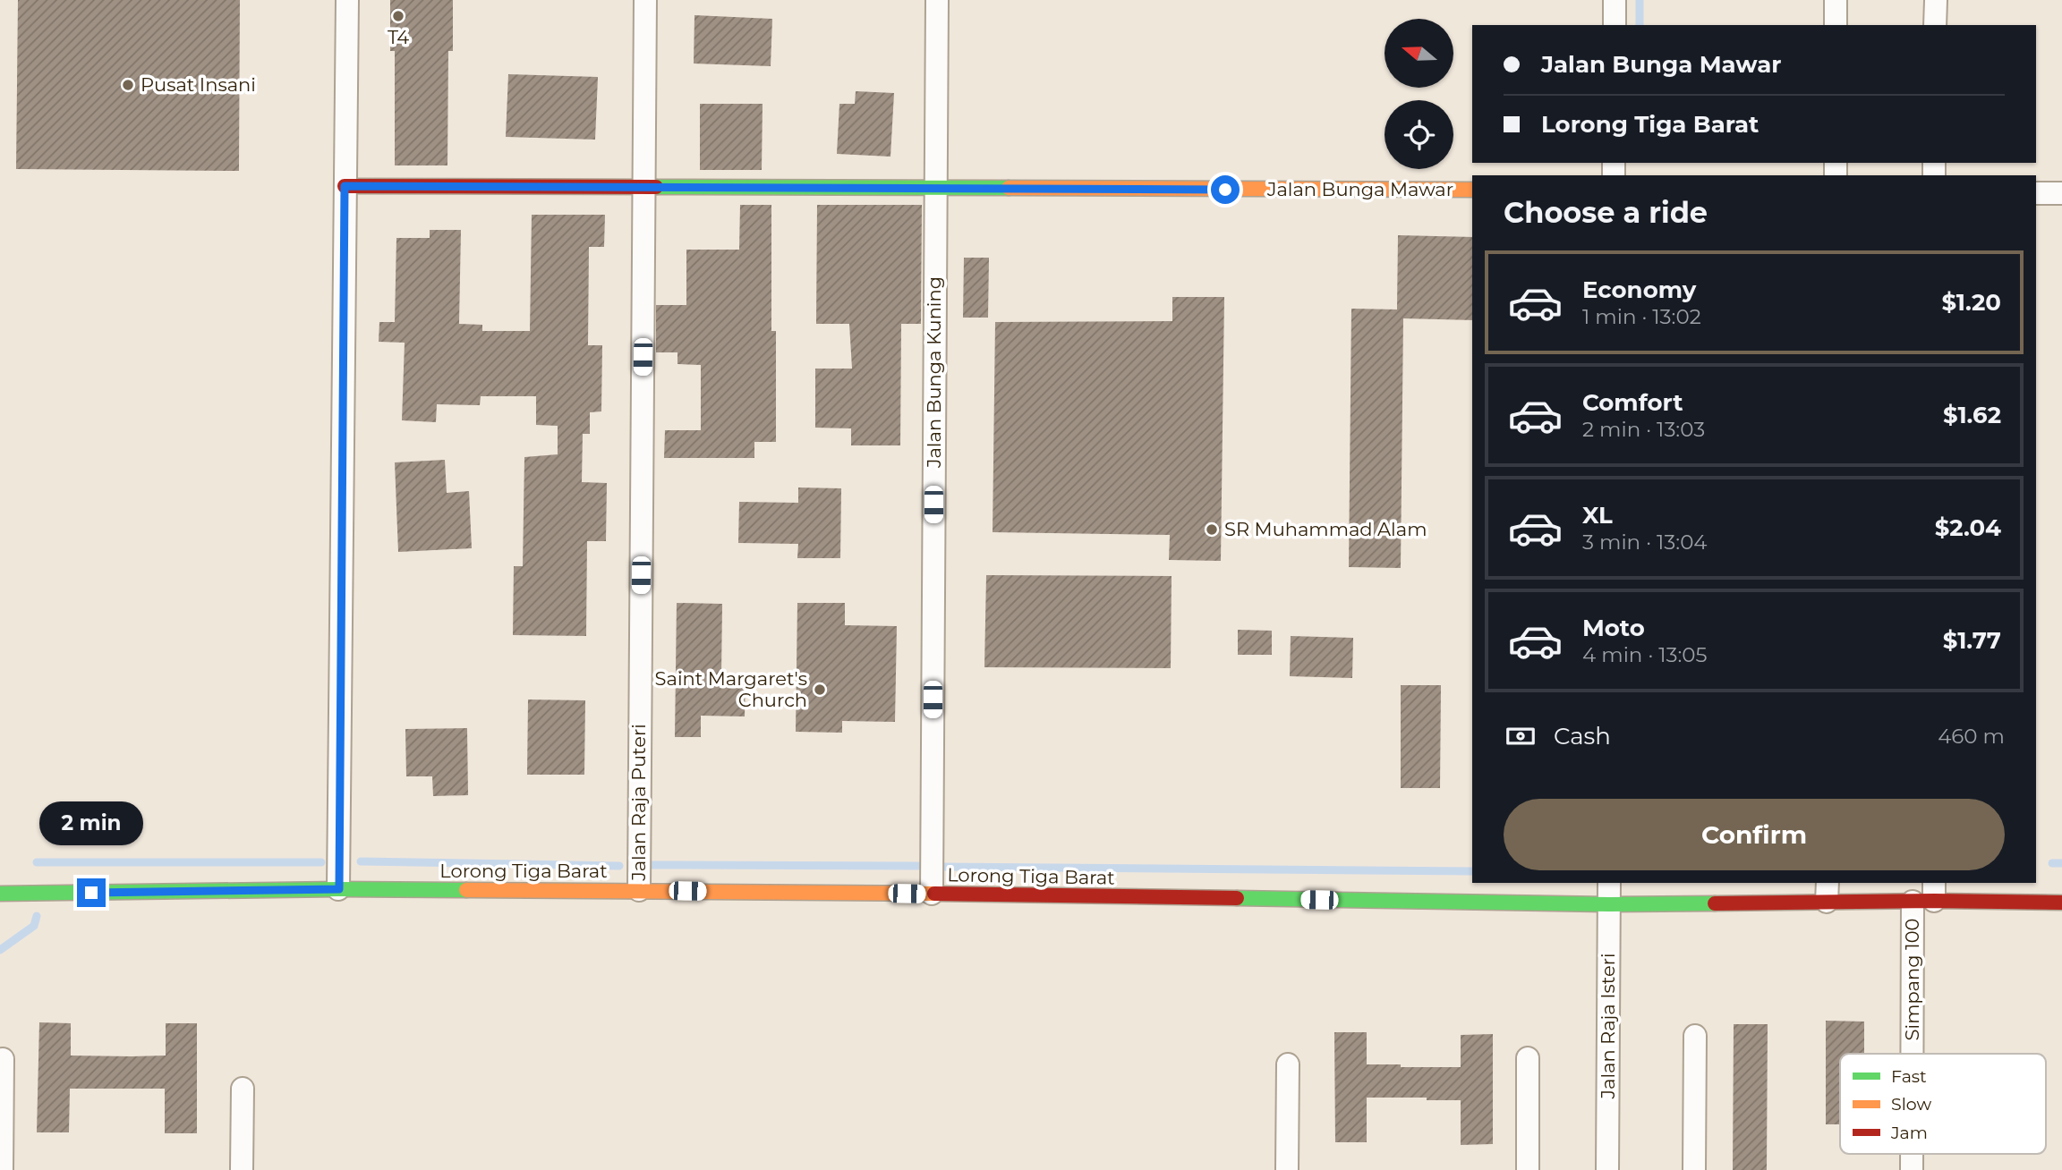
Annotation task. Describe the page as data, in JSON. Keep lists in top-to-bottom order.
{
  "streets": {
    "main road": ["Jalan Bunga Mawar", "Lorong Tiga Barat"],
    "street": [
      "Jalan Bunga Kuning",
      "Jalan Raja Puteri",
      "Simpang 100",
      "Jalan Raja Isteri"
    ]
  },
  "crossings": [
    ["Jalan Bunga Mawar", "Jalan Bunga Kuning"],
    ["Jalan Bunga Mawar", "Jalan Raja Puteri"],
    ["Jalan Bunga Kuning", "Lorong Tiga Barat"],
    ["Jalan Raja Puteri", "Lorong Tiga Barat"],
    ["Lorong Tiga Barat", "Simpang 100"],
    ["Lorong Tiga Barat", "Jalan Raja Isteri"]
  ],
  "places": [
    "T4",
    "Pusat Insani",
    "SR Muhammad Alam",
    "Saint Margaret's Church"
  ],
  "legend": ["Fast", "Slow", "Jam"],
  "north": "left",
  "page": {
    "banner": ["Jalan Bunga Mawar", "Lorong Tiga Barat"],
    "heading": "Choose a ride",
    "list": [
      {
        "name": "Economy",
        "note": "1 min · 13:02",
        "value": "$1.20"
      },
      {
        "name": "Comfort",
        "note": "2 min · 13:03",
        "value": "$1.62"
      },
      {
        "name": "XL",
        "note": "3 min · 13:04",
        "value": "$2.04"
      },
      {
        "name": "Moto",
        "note": "4 min · 13:05",
        "value": "$1.77"
      }
    ],
    "pay": ["Cash", "460 m"],
    "buttons": "Confirm",
    "bubble": "2 min"
  }
}
